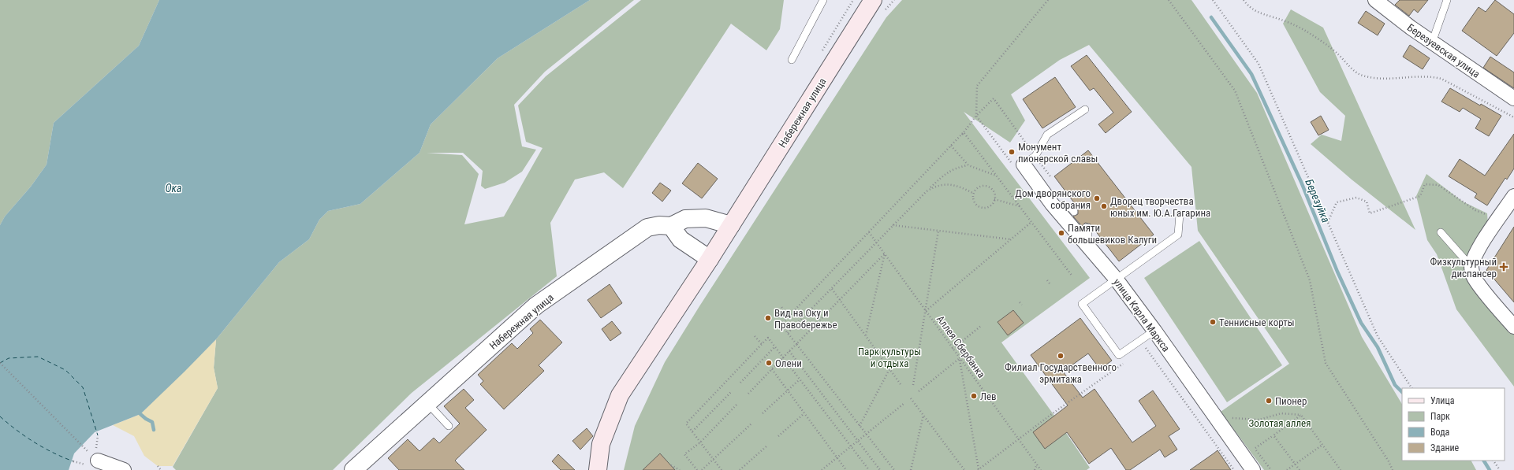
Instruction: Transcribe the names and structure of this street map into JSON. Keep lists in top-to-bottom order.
{
  "streets": {
    "main road": ["Набережная улица"],
    "street": ["Березуевская улица", "улица Карла Маркса"],
    "path": ["Аллея Сбербанка"]
  },
  "water": ["Ока", "Березуйка"],
  "parks": ["Парк культуры и отдыха", "Золотая аллея"],
  "places": {
    "other": [
      "Монумент пионерской славы",
      "Дом дворянского собрания",
      "Дворец творчества юных им. Ю.А.Гагарина",
      "Памяти большевиков Калуги",
      "Вид на Оку и Правобережье",
      "Теннисные корты",
      "Филиал Государственного эрмитажа",
      "Олени",
      "Лев",
      "Пионер"
    ],
    "health": ["Физкультурный диспансер"]
  },
  "legend": [
    "Улица",
    "Парк",
    "Вода",
    "Здание"
  ]
}
